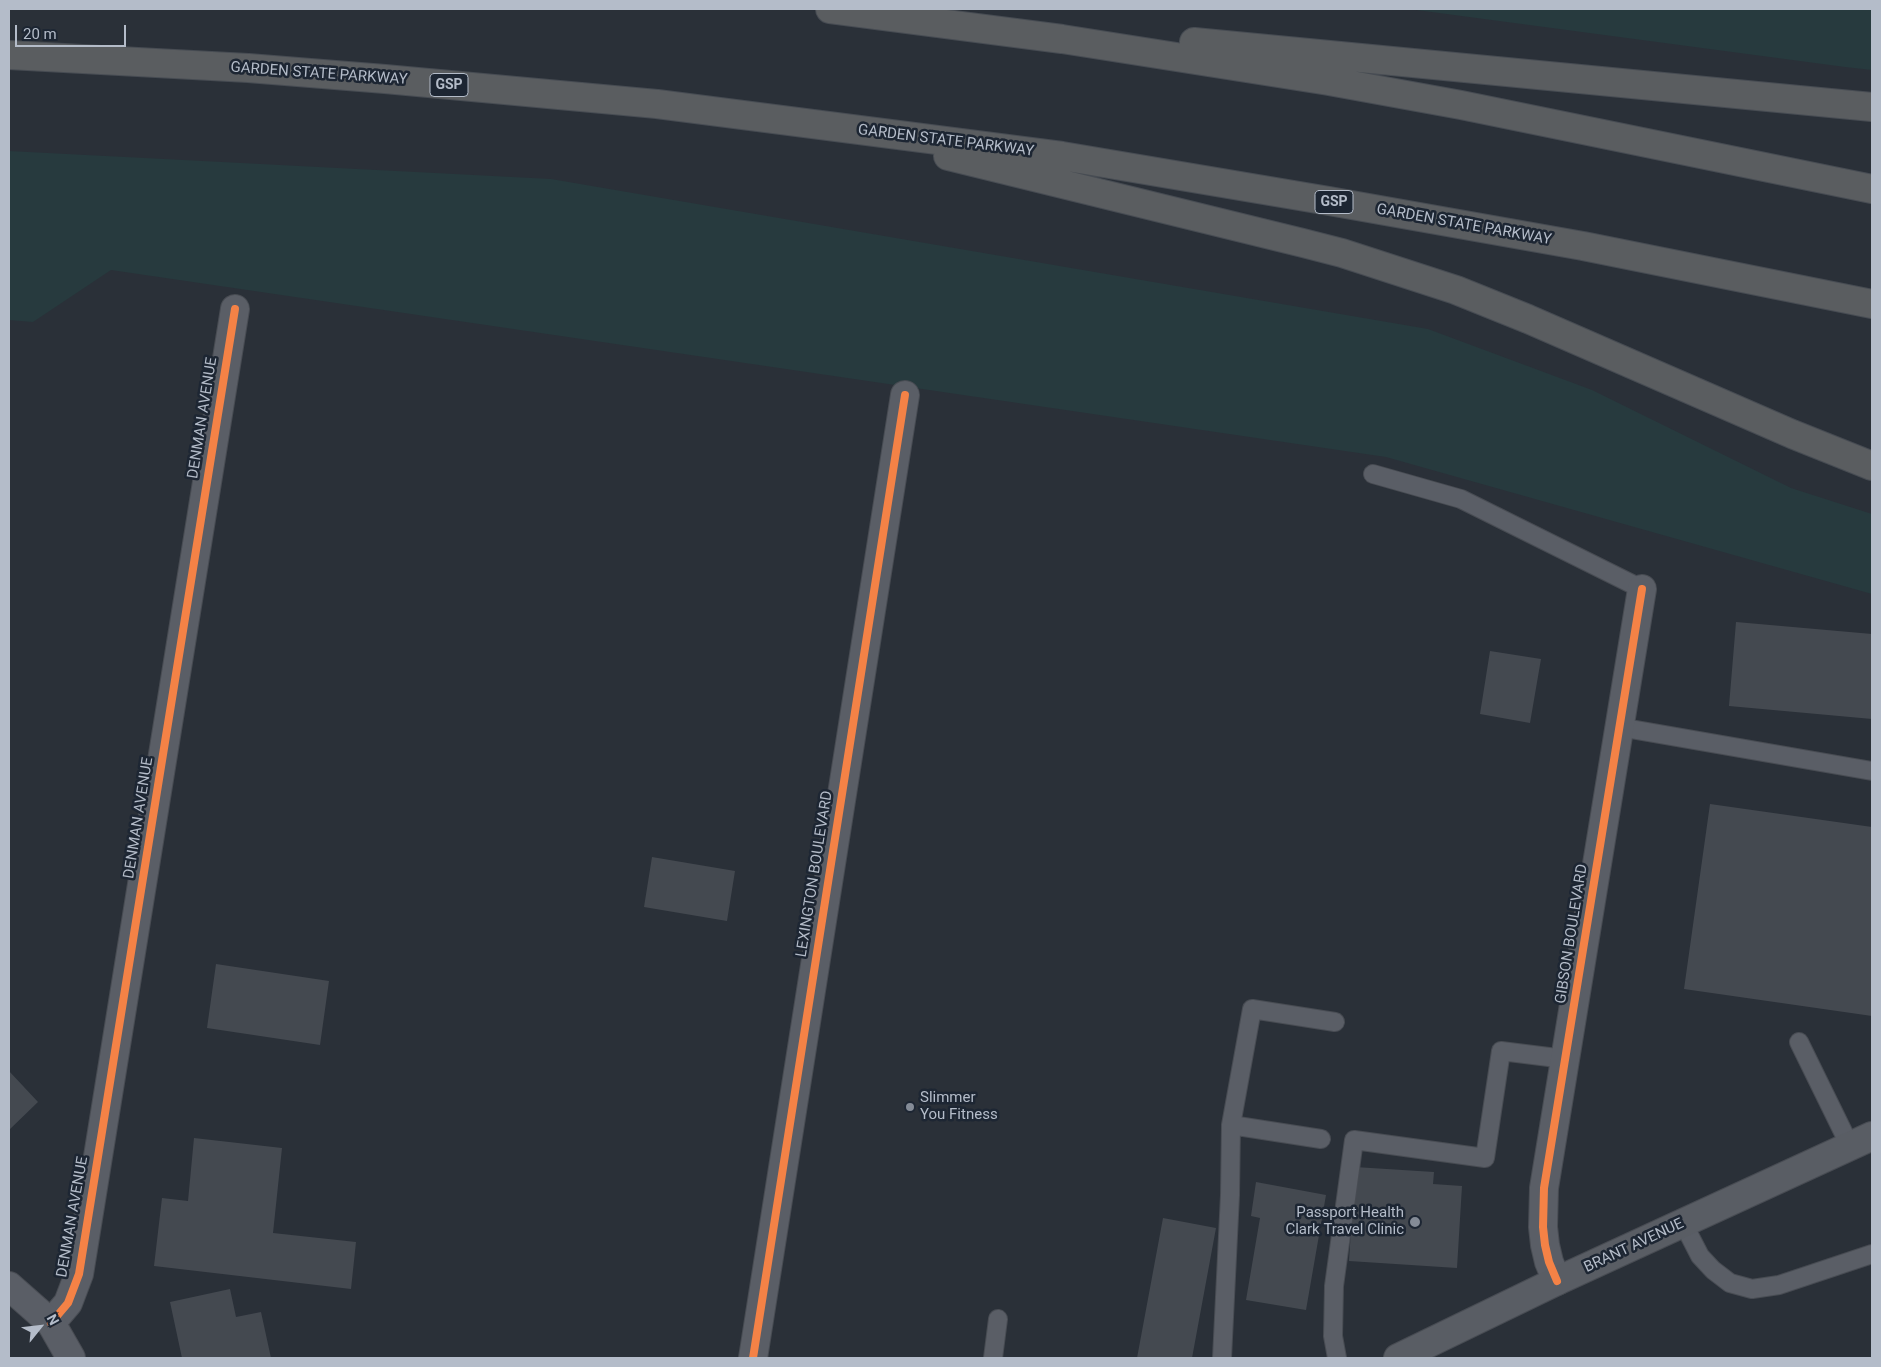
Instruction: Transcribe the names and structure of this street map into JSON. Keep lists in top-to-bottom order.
{
  "streets": {
    "highway": ["GARDEN STATE PARKWAY", "GSP"],
    "main road": ["BRANT AVENUE"],
    "street": ["DENMAN AVENUE", "LEXINGTON BOULEVARD", "GIBSON BOULEVARD"]
  },
  "crossings": [
    ["GIBSON BOULEVARD", "BRANT AVENUE"]
  ],
  "places": ["Slimmer You Fitness", "Passport Health Clark Travel Clinic"],
  "scale_bar": "20 m",
  "north": "top right"
}
